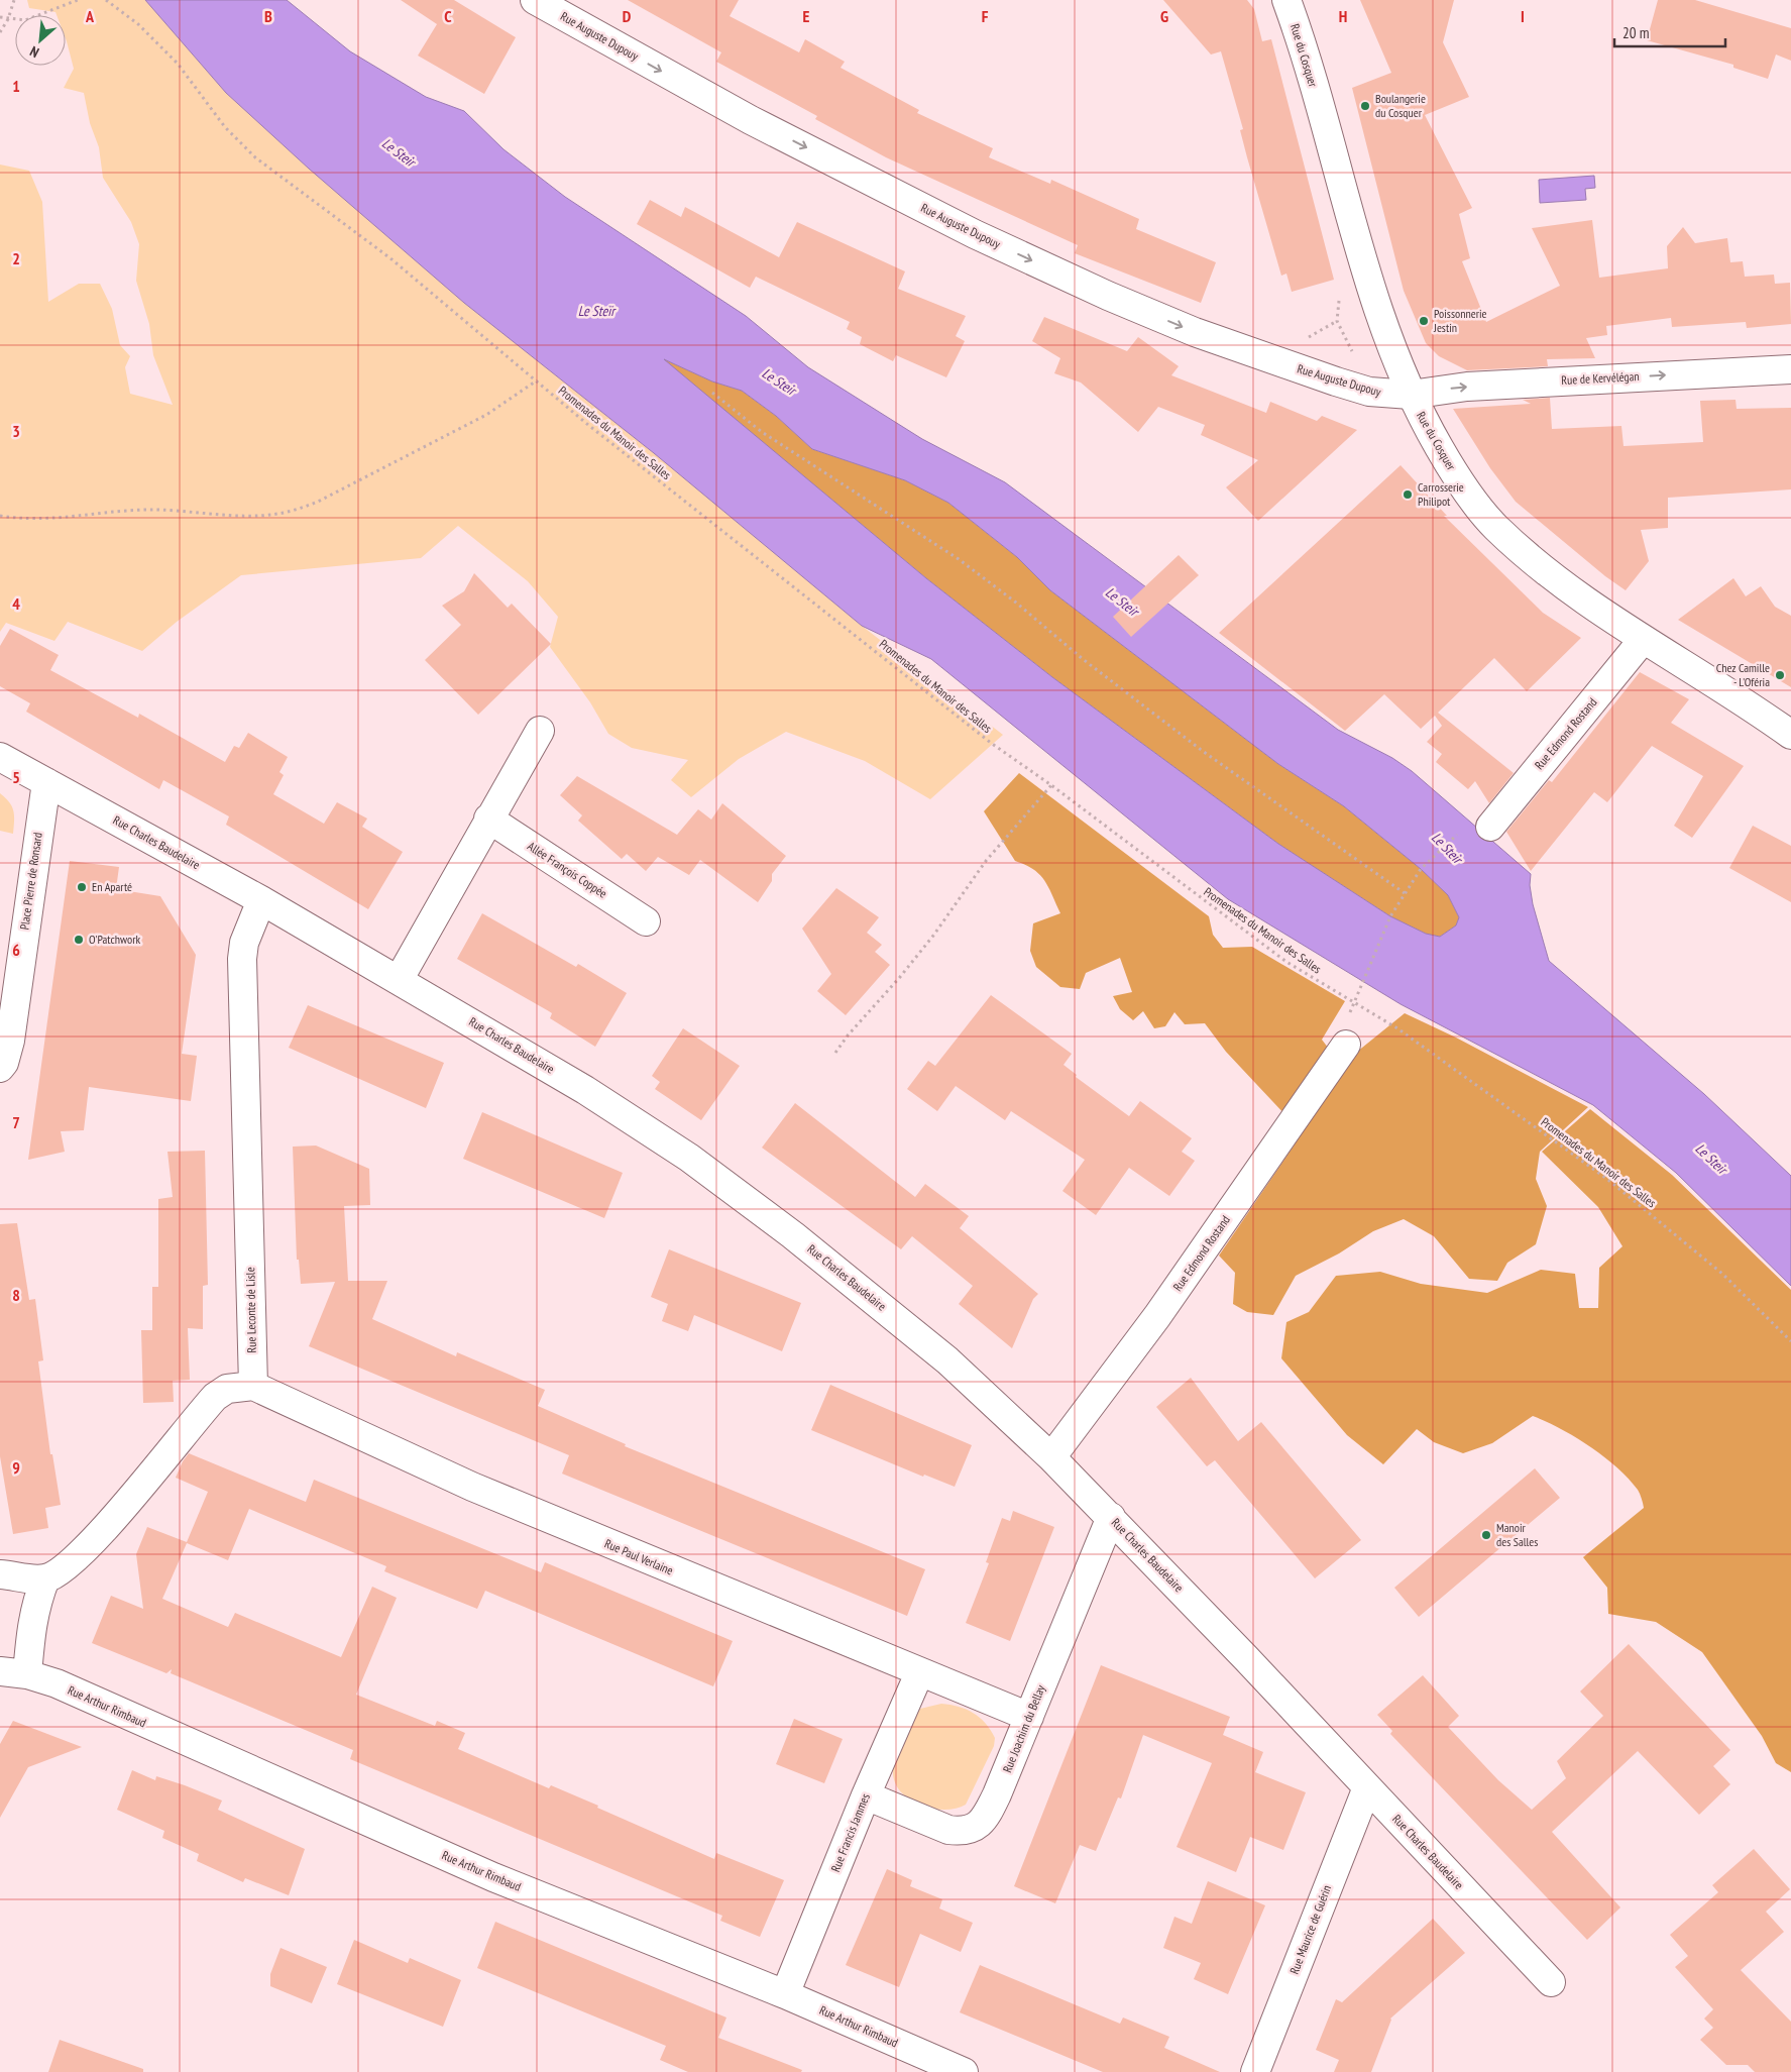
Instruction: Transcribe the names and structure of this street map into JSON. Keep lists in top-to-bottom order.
{
  "streets": {
    "street": [
      "Rue Auguste Dupouy",
      "Rue du Cosquer",
      "Rue de Kervélégan",
      "Rue Edmond Rostand",
      "Rue Charles Baudelaire",
      "Allée François Coppée",
      "Place Pierre de Ronsard",
      "Rue Leconte de Lisle",
      "Rue Paul Verlaine",
      "Rue Arthur Rimbaud",
      "Rue Joachim du Bellay",
      "Rue Francis Jammes",
      "Rue Maurice de Guérin"
    ],
    "path": ["Promenades du Manoir des Salles"]
  },
  "crossings": [
    ["Rue Auguste Dupouy", "Rue du Cosquer"],
    ["Rue Auguste Dupouy", "Rue de Kervélégan"],
    ["Rue du Cosquer", "Rue de Kervélégan"],
    ["Rue du Cosquer", "Rue Edmond Rostand"],
    ["Rue Edmond Rostand", "Rue Charles Baudelaire"],
    ["Rue Charles Baudelaire", "Place Pierre de Ronsard"],
    ["Rue Charles Baudelaire", "Rue Leconte de Lisle"],
    ["Rue Charles Baudelaire", "Rue Joachim du Bellay"],
    ["Rue Charles Baudelaire", "Rue Maurice de Guérin"],
    ["Rue Leconte de Lisle", "Rue Paul Verlaine"],
    ["Rue Paul Verlaine", "Rue Joachim du Bellay"],
    ["Rue Paul Verlaine", "Rue Francis Jammes"],
    ["Rue Arthur Rimbaud", "Rue Francis Jammes"],
    ["Rue Joachim du Bellay", "Rue Francis Jammes"]
  ],
  "one_way": ["Rue Auguste Dupouy", "Rue de Kervélégan"],
  "water": ["Le Steir", "Le Steïr"],
  "places": [
    "Boulangerie du Cosquer",
    "Poissonnerie Jestin",
    "Carrosserie Philipot",
    "Chez Camille - L'Oféria",
    "En Aparté",
    "O'Patchwork",
    "Manoir des Salles"
  ],
  "scale_bar": "20 m",
  "north": "bottom left",
  "grid": {
    "columns": [
      "A",
      "B",
      "C",
      "D",
      "E",
      "F",
      "G",
      "H",
      "I"
    ],
    "rows": [
      "1",
      "2",
      "3",
      "4",
      "5",
      "6",
      "7",
      "8",
      "9"
    ]
  }
}
